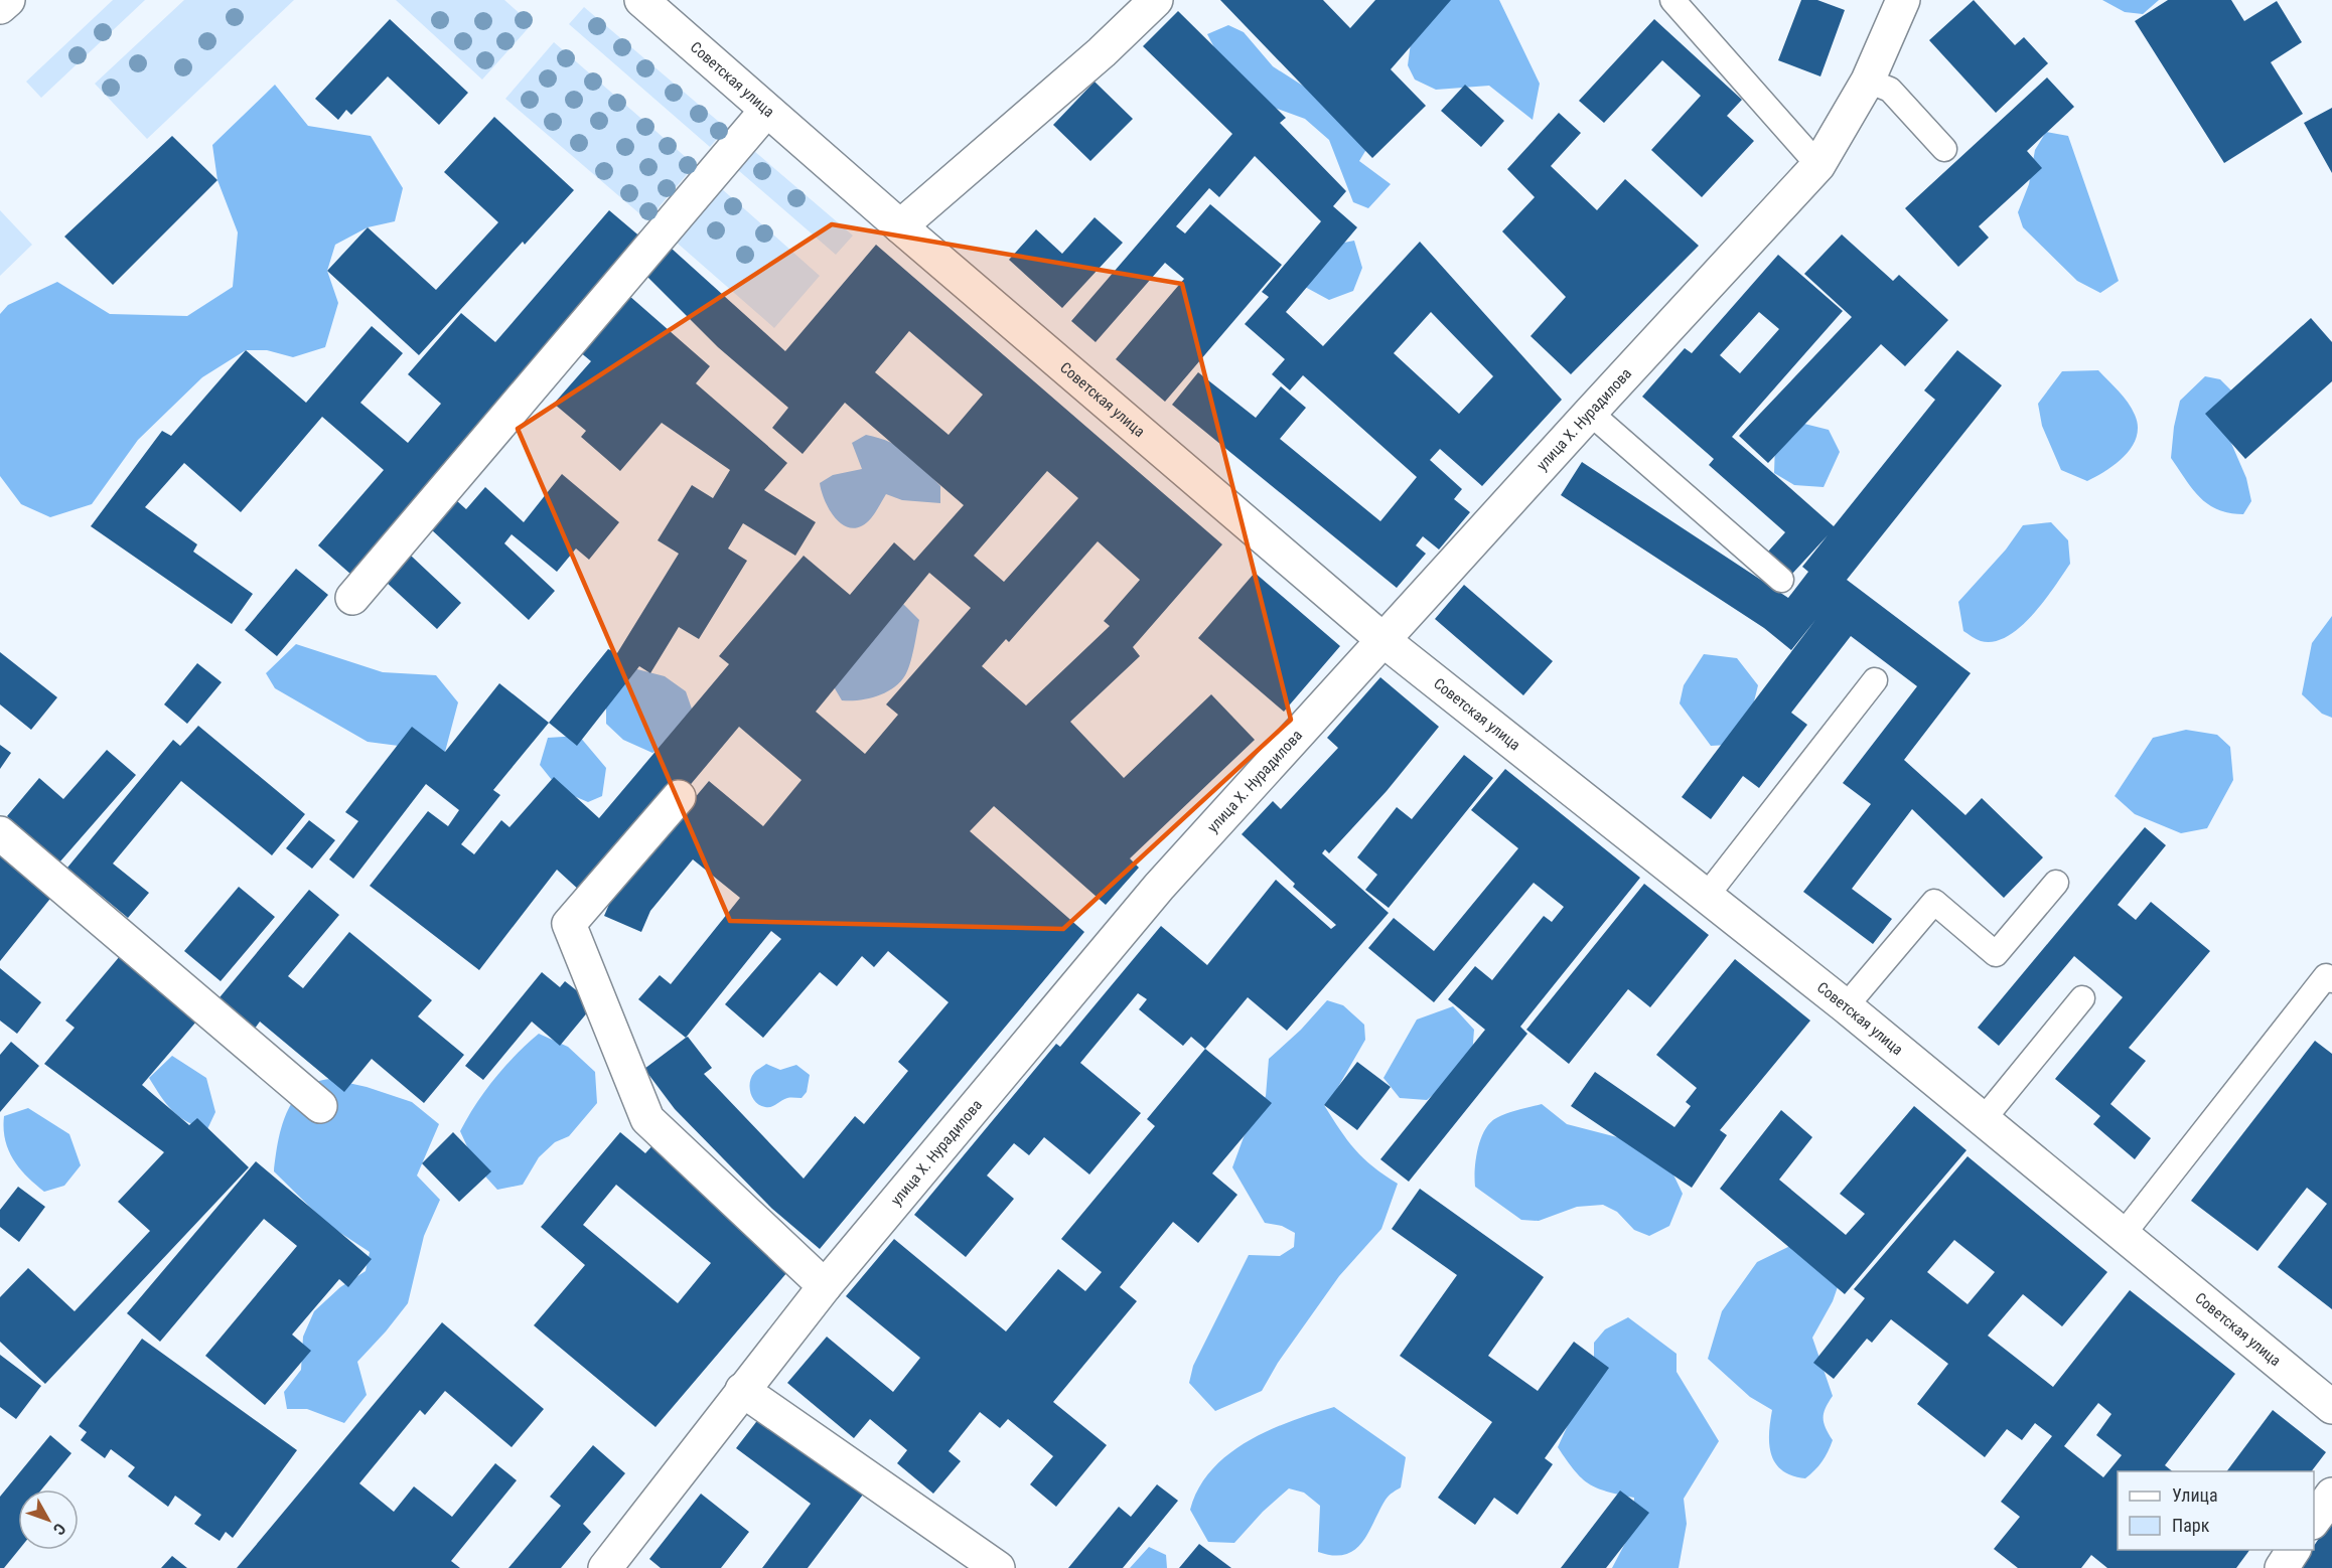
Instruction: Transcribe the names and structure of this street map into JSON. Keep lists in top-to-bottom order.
{
  "streets": {
    "street": ["Советская улица", "улица Х. Нурадилова"]
  },
  "crossings": [
    ["Советская улица", "улица Х. Нурадилова"]
  ],
  "legend": ["Улица", "Парк"],
  "north": "bottom right"
}
